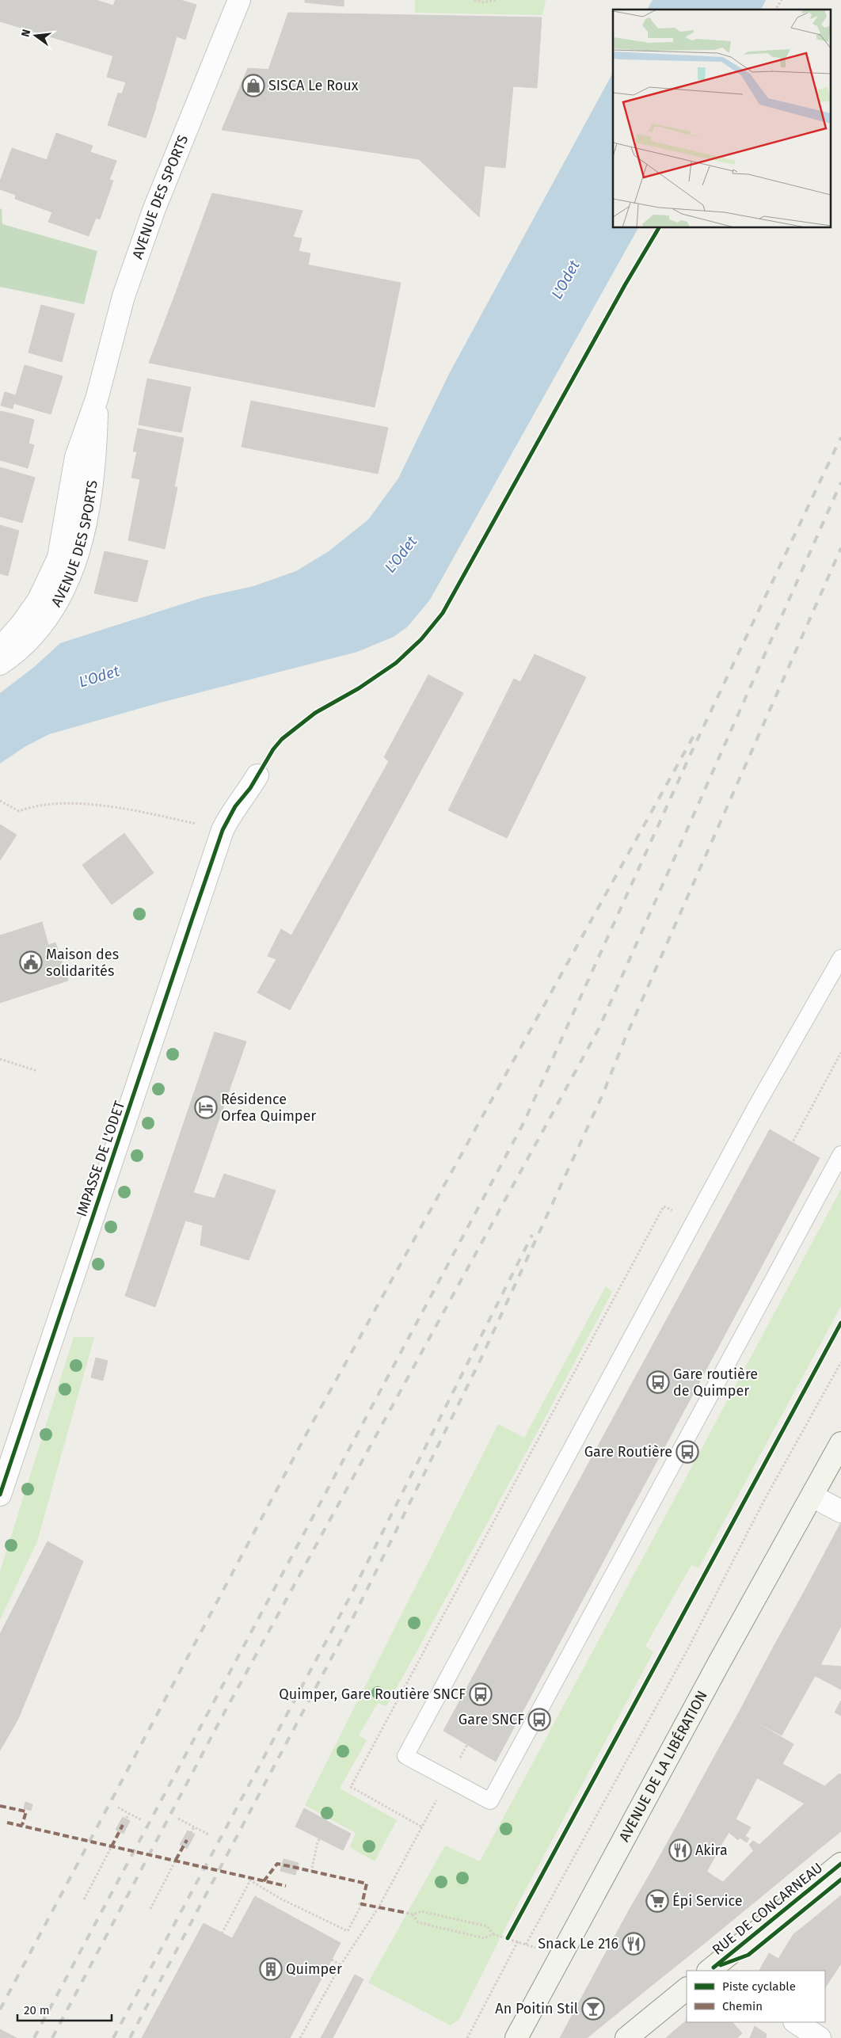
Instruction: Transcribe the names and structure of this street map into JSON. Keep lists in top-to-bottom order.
{
  "streets": {
    "main road": ["AVENUE DE LA LIBÉRATION", "RUE DE CONCARNEAU"],
    "street": ["AVENUE DES SPORTS", "IMPASSE DE L'ODET"]
  },
  "water": ["L'Odet"],
  "places": {
    "shop": ["SISCA Le Roux"],
    "public building": ["Maison des solidarités"],
    "hotel": ["Résidence Orfea Quimper"],
    "bus stop": [
      "Gare routière de Quimper",
      "Gare Routière",
      "Quimper, Gare Routière SNCF",
      "Gare SNCF"
    ],
    "restaurant": ["Akira", "Snack Le 216"],
    "supermarket": ["Épi Service"],
    "building": ["Quimper"],
    "bar": ["An Poitin Stil"]
  },
  "legend": ["Piste cyclable", "Chemin"],
  "scale_bar": "20 m",
  "north": "left"
}
